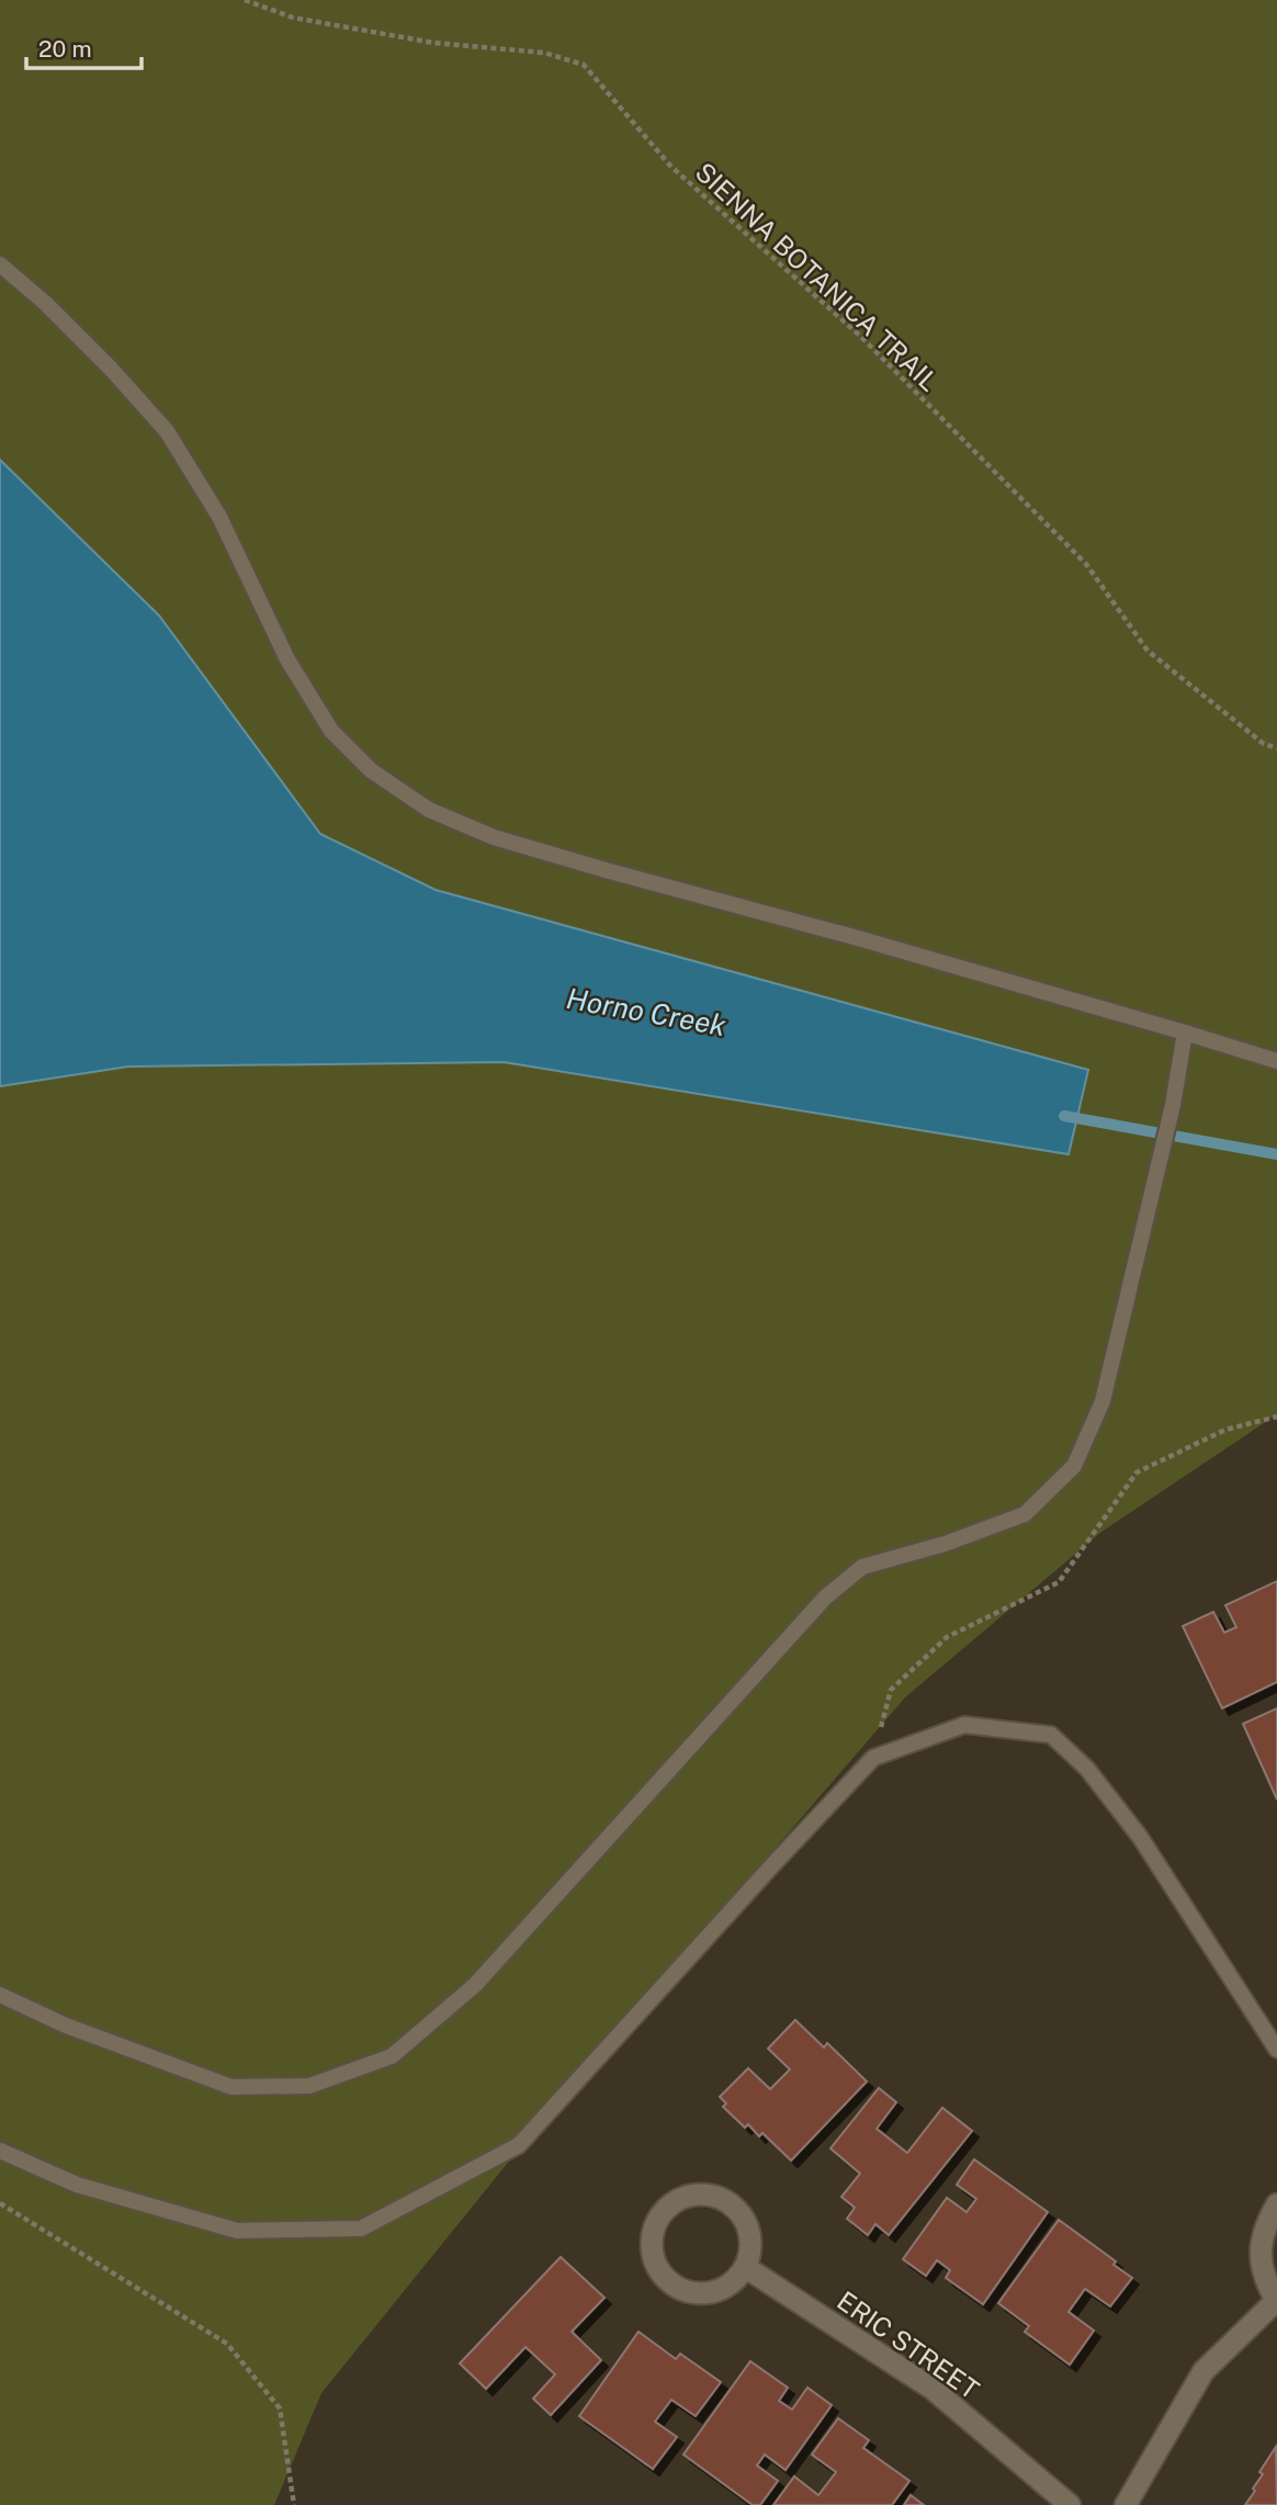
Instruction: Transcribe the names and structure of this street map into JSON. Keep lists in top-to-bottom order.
{
  "streets": {
    "street": ["ERIC STREET"],
    "path": ["SIENNA BOTANICA TRAIL"]
  },
  "water": ["Horno Creek"],
  "scale_bar": "20 m"
}
